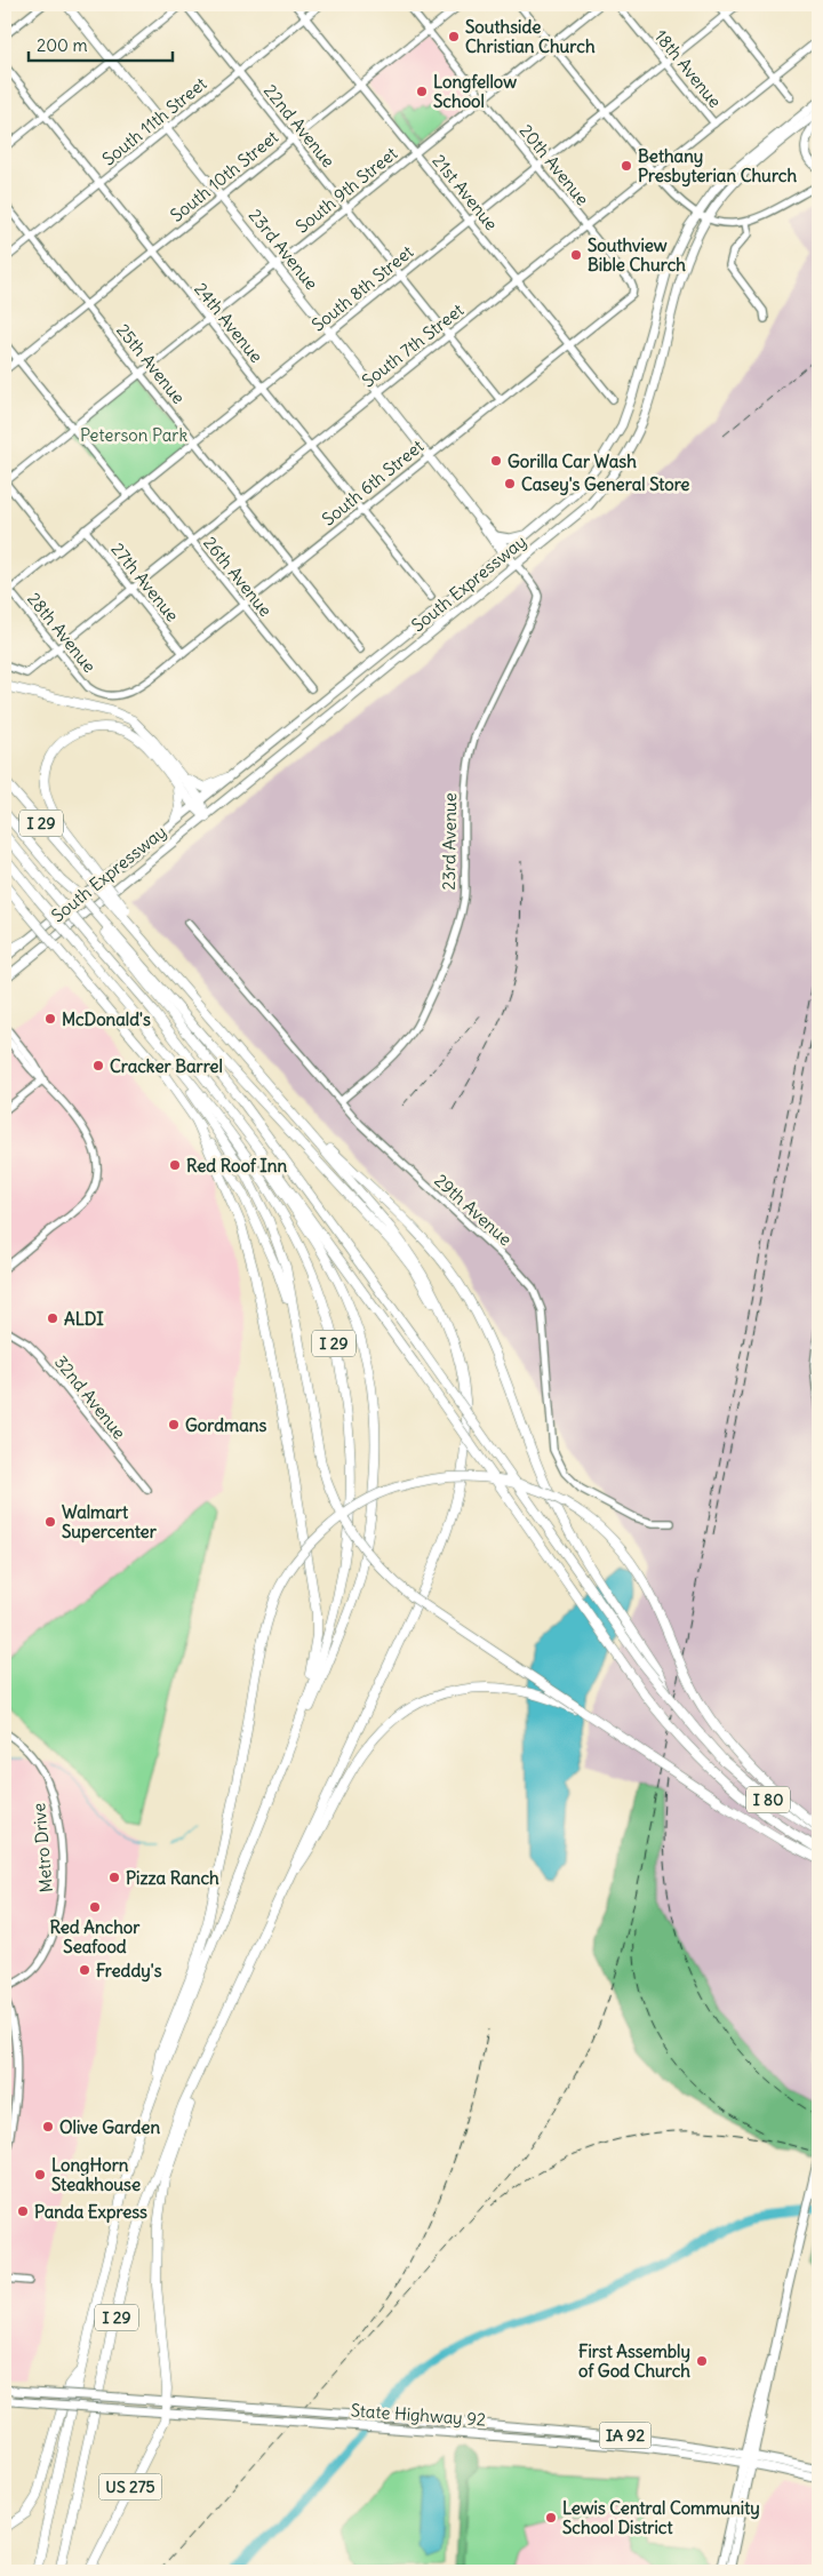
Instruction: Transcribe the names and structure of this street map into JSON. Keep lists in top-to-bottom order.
{
  "streets": {
    "highway": ["I 29", "I 80", "US 275"],
    "main road": [
      "23rd Avenue",
      "South Expressway",
      "State Highway 92",
      "IA 92"
    ],
    "street": [
      "18th Avenue",
      "South 11th Street",
      "22nd Avenue",
      "20th Avenue",
      "South 10th Street",
      "South 9th Street",
      "21st Avenue",
      "South 8th Street",
      "24th Avenue",
      "South 7th Street",
      "25th Avenue",
      "South 6th Street",
      "26th Avenue",
      "27th Avenue",
      "28th Avenue",
      "29th Avenue",
      "32nd Avenue",
      "Metro Drive"
    ]
  },
  "crossings": [
    ["18th Avenue", "South 8th Street"],
    ["18th Avenue", "South 7th Street"],
    ["South 11th Street", "22nd Avenue"],
    ["South 11th Street", "21st Avenue"],
    ["South 11th Street", "23rd Avenue"],
    ["South 11th Street", "24th Avenue"],
    ["South 11th Street", "25th Avenue"],
    ["22nd Avenue", "South 10th Street"],
    ["22nd Avenue", "South 9th Street"],
    ["22nd Avenue", "South 8th Street"],
    ["22nd Avenue", "South 7th Street"],
    ["22nd Avenue", "South 6th Street"],
    ["20th Avenue", "South 10th Street"],
    ["20th Avenue", "South 9th Street"],
    ["20th Avenue", "South 8th Street"],
    ["20th Avenue", "South 7th Street"],
    ["20th Avenue", "South 6th Street"],
    ["South 10th Street", "21st Avenue"],
    ["South 10th Street", "23rd Avenue"],
    ["South 10th Street", "24th Avenue"],
    ["South 10th Street", "25th Avenue"],
    ["South 9th Street", "21st Avenue"],
    ["South 9th Street", "23rd Avenue"],
    ["South 9th Street", "24th Avenue"],
    ["South 9th Street", "25th Avenue"],
    ["21st Avenue", "South 8th Street"],
    ["21st Avenue", "South 7th Street"],
    ["21st Avenue", "South 6th Street"],
    ["23rd Avenue", "South 8th Street"],
    ["23rd Avenue", "South 7th Street"],
    ["23rd Avenue", "South 6th Street"],
    ["23rd Avenue", "South Expressway"],
    ["23rd Avenue", "29th Avenue"],
    ["South 8th Street", "24th Avenue"],
    ["South 8th Street", "25th Avenue"],
    ["South 8th Street", "26th Avenue"],
    ["South 8th Street", "27th Avenue"],
    ["South 8th Street", "28th Avenue"],
    ["24th Avenue", "South 7th Street"],
    ["24th Avenue", "South 6th Street"],
    ["South 7th Street", "25th Avenue"],
    ["South 7th Street", "26th Avenue"],
    ["South 7th Street", "27th Avenue"],
    ["South 7th Street", "28th Avenue"],
    ["25th Avenue", "South 6th Street"],
    ["South 6th Street", "26th Avenue"],
    ["South 6th Street", "27th Avenue"],
    ["South 6th Street", "28th Avenue"],
    ["State Highway 92", "US 275"]
  ],
  "parks": ["Peterson Park"],
  "places": [
    "Southside Christian Church",
    "Longfellow School",
    "Bethany Presbyterian Church",
    "Southview Bible Church",
    "Gorilla Car Wash",
    "Casey's General Store",
    "McDonald's",
    "Cracker Barrel",
    "Red Roof Inn",
    "ALDI",
    "Gordmans",
    "Walmart Supercenter",
    "Pizza Ranch",
    "Red Anchor Seafood",
    "Freddy's",
    "Olive Garden",
    "LongHorn Steakhouse",
    "Panda Express",
    "First Assembly of God Church",
    "Lewis Central Community School District"
  ],
  "scale_bar": "200 m"
}
